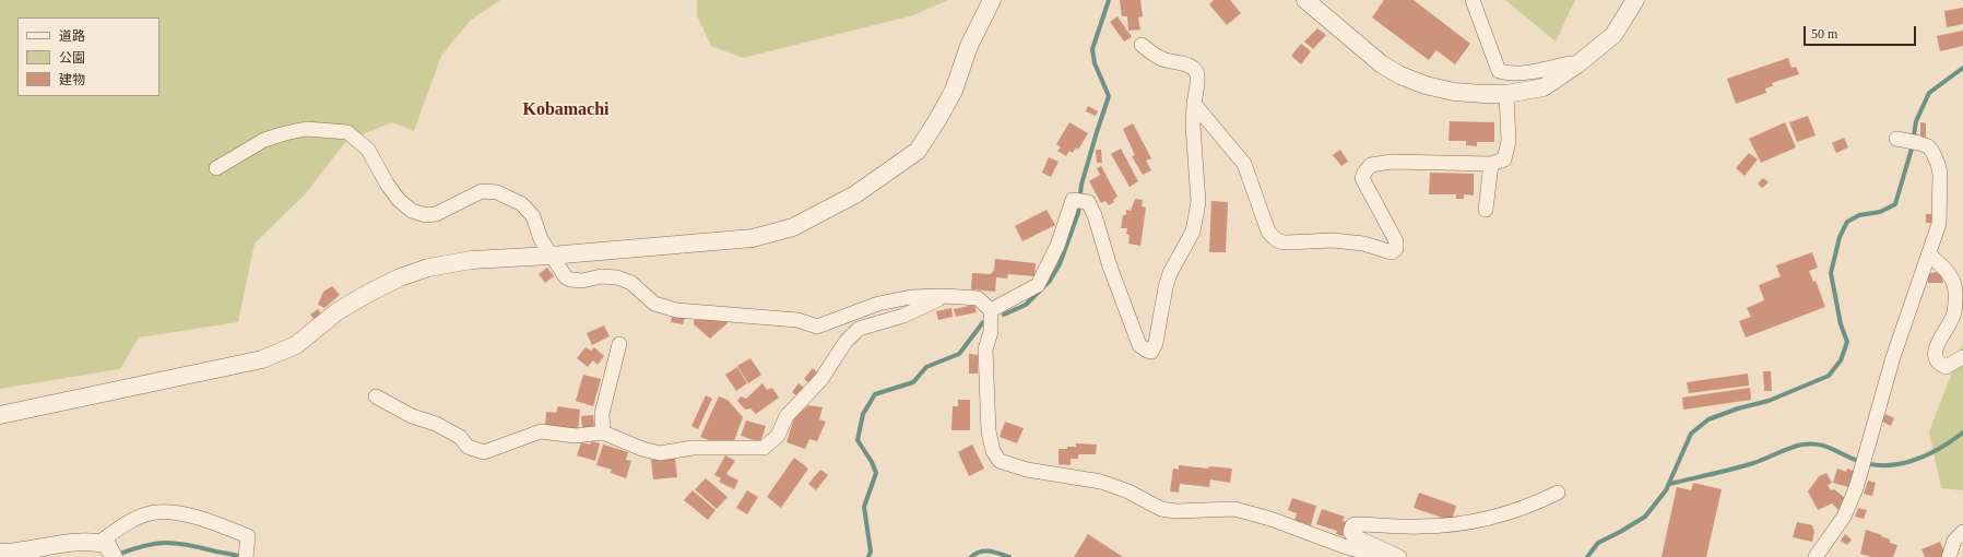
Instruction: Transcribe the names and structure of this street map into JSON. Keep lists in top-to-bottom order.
{
  "districts": ["Kobamachi"],
  "legend": ["道路", "公園", "建物"],
  "scale_bar": "50 m"
}
